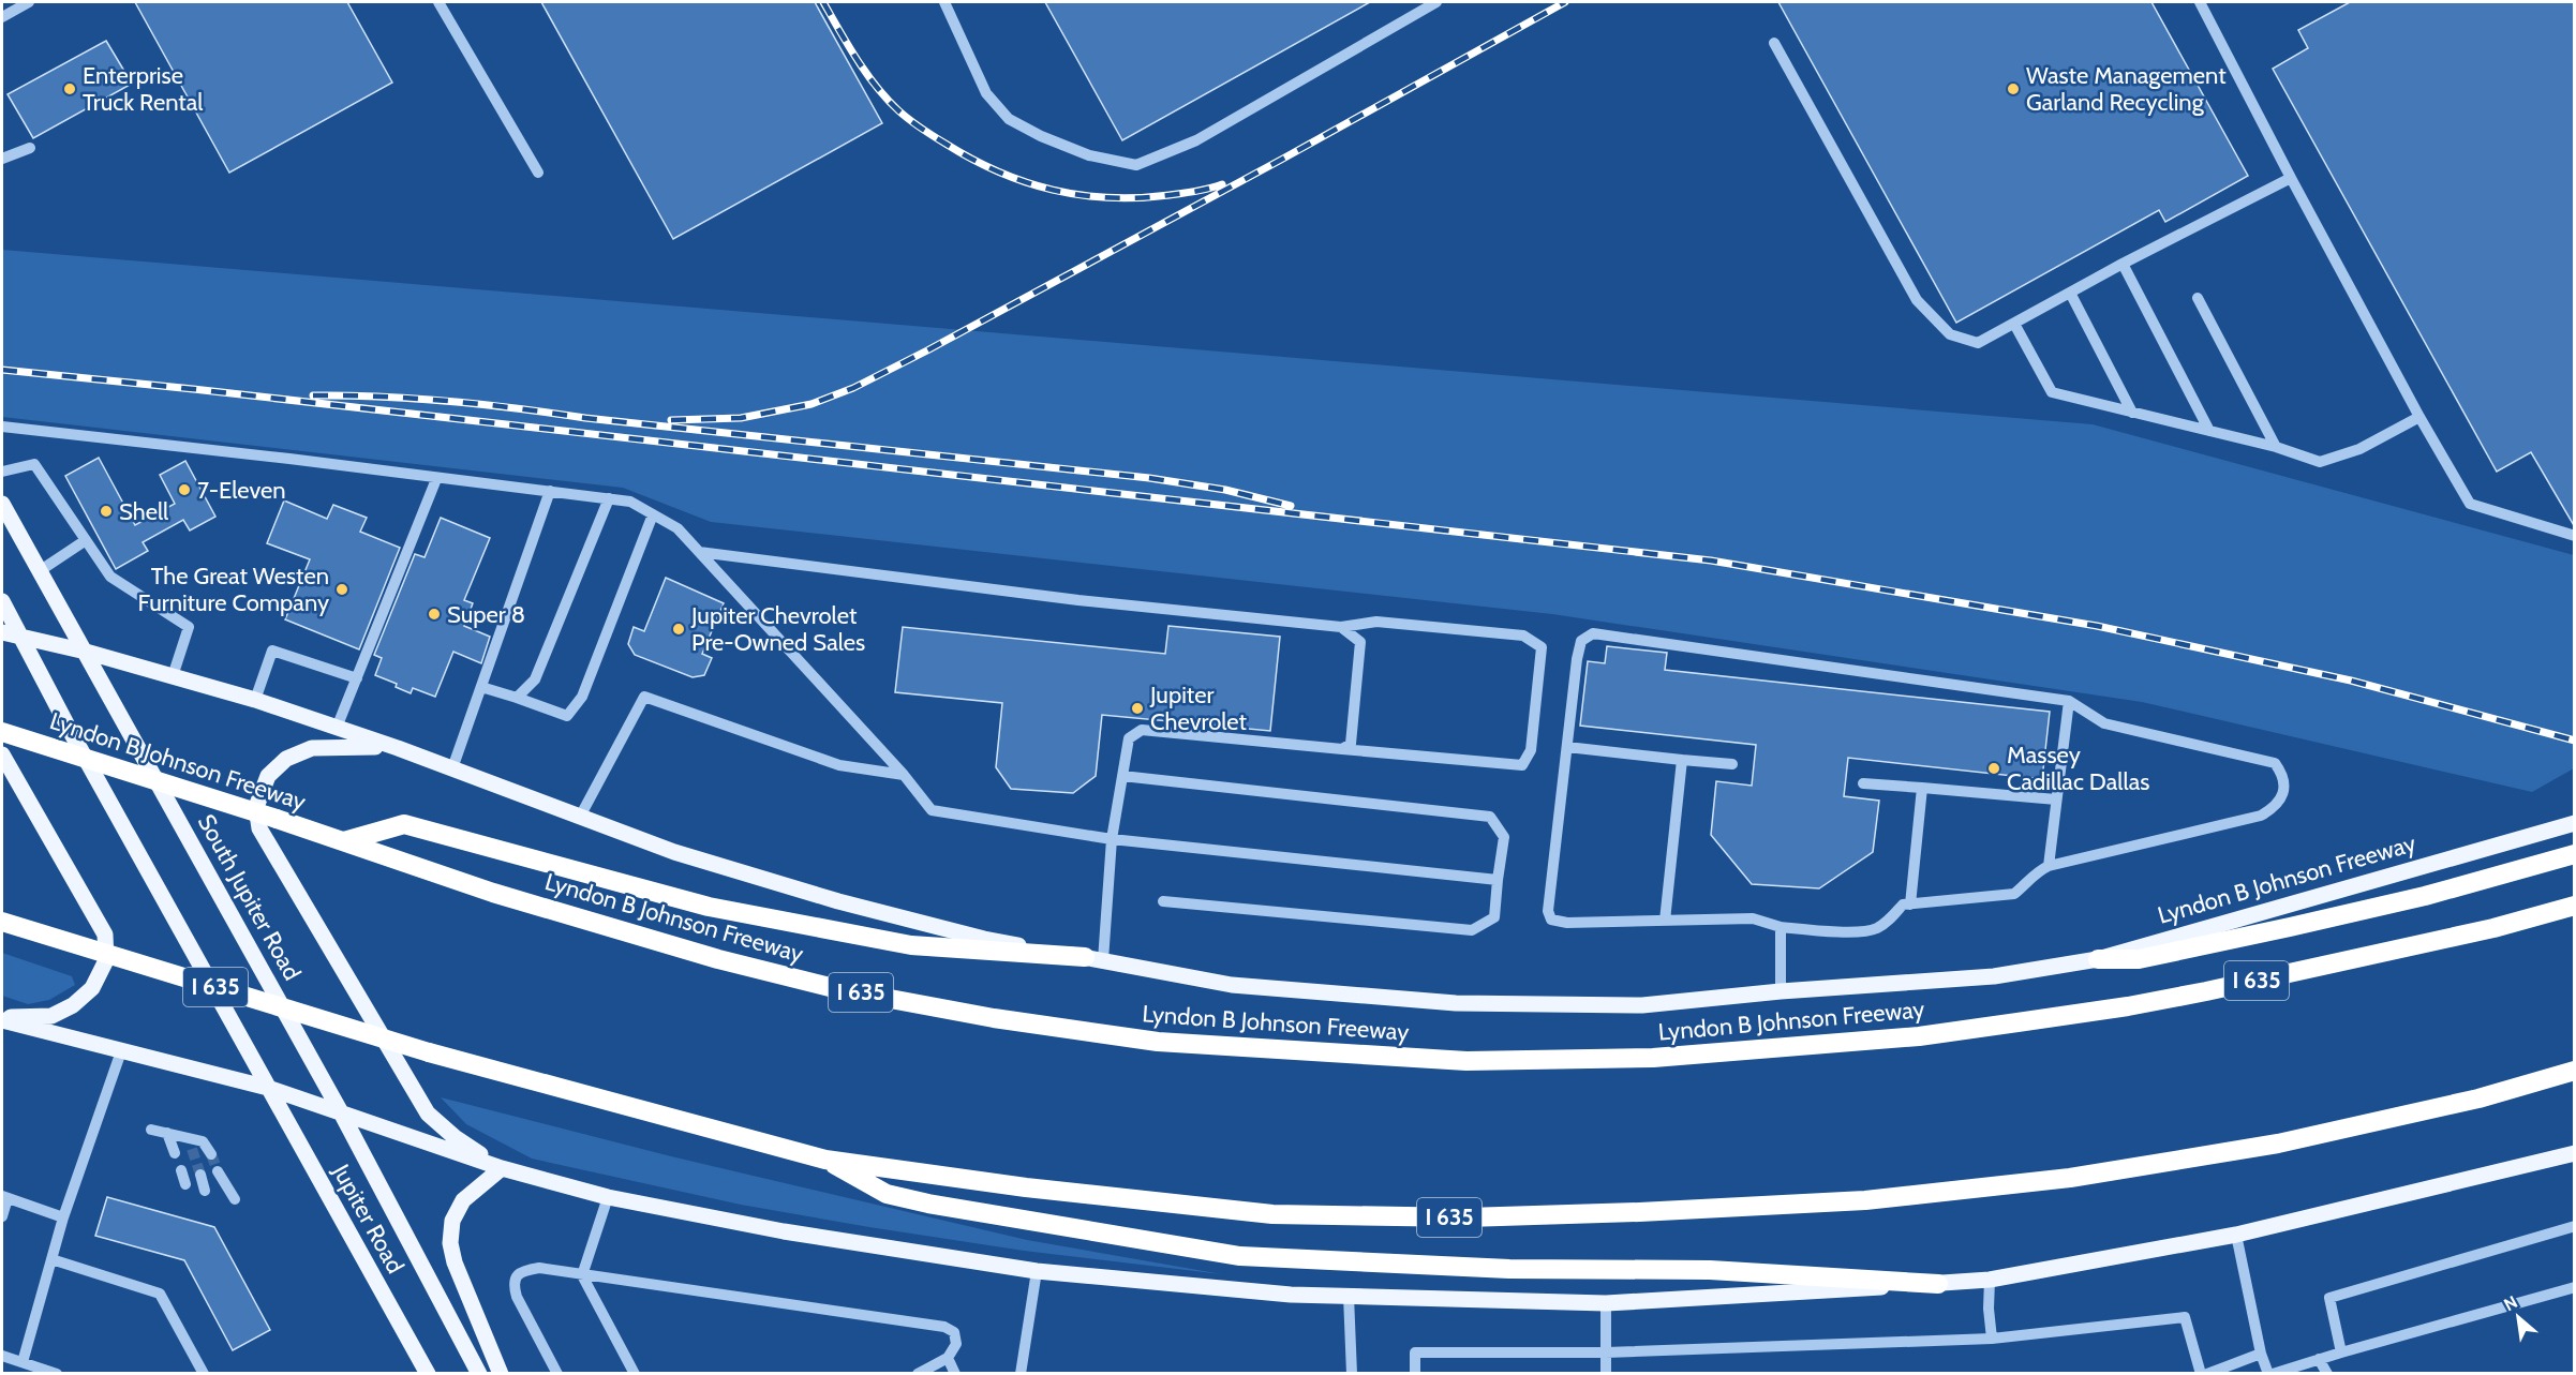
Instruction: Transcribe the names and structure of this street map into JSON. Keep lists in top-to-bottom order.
{
  "streets": {
    "highway": ["Lyndon B Johnson Freeway", "I 635"],
    "main road": ["South Jupiter Road", "Jupiter Road"]
  },
  "crossings": [
    ["Lyndon B Johnson Freeway", "South Jupiter Road"],
    ["South Jupiter Road", "Jupiter Road"]
  ],
  "places": [
    "Enterprise Truck Rental",
    "Waste Management Garland Recycling",
    "7-Eleven",
    "Shell",
    "The Great Westen Furniture Company",
    "Super 8",
    "Jupiter Chevrolet Pre-Owned Sales",
    "Jupiter Chevrolet",
    "Massey Cadillac Dallas"
  ],
  "north": "top left"
}
